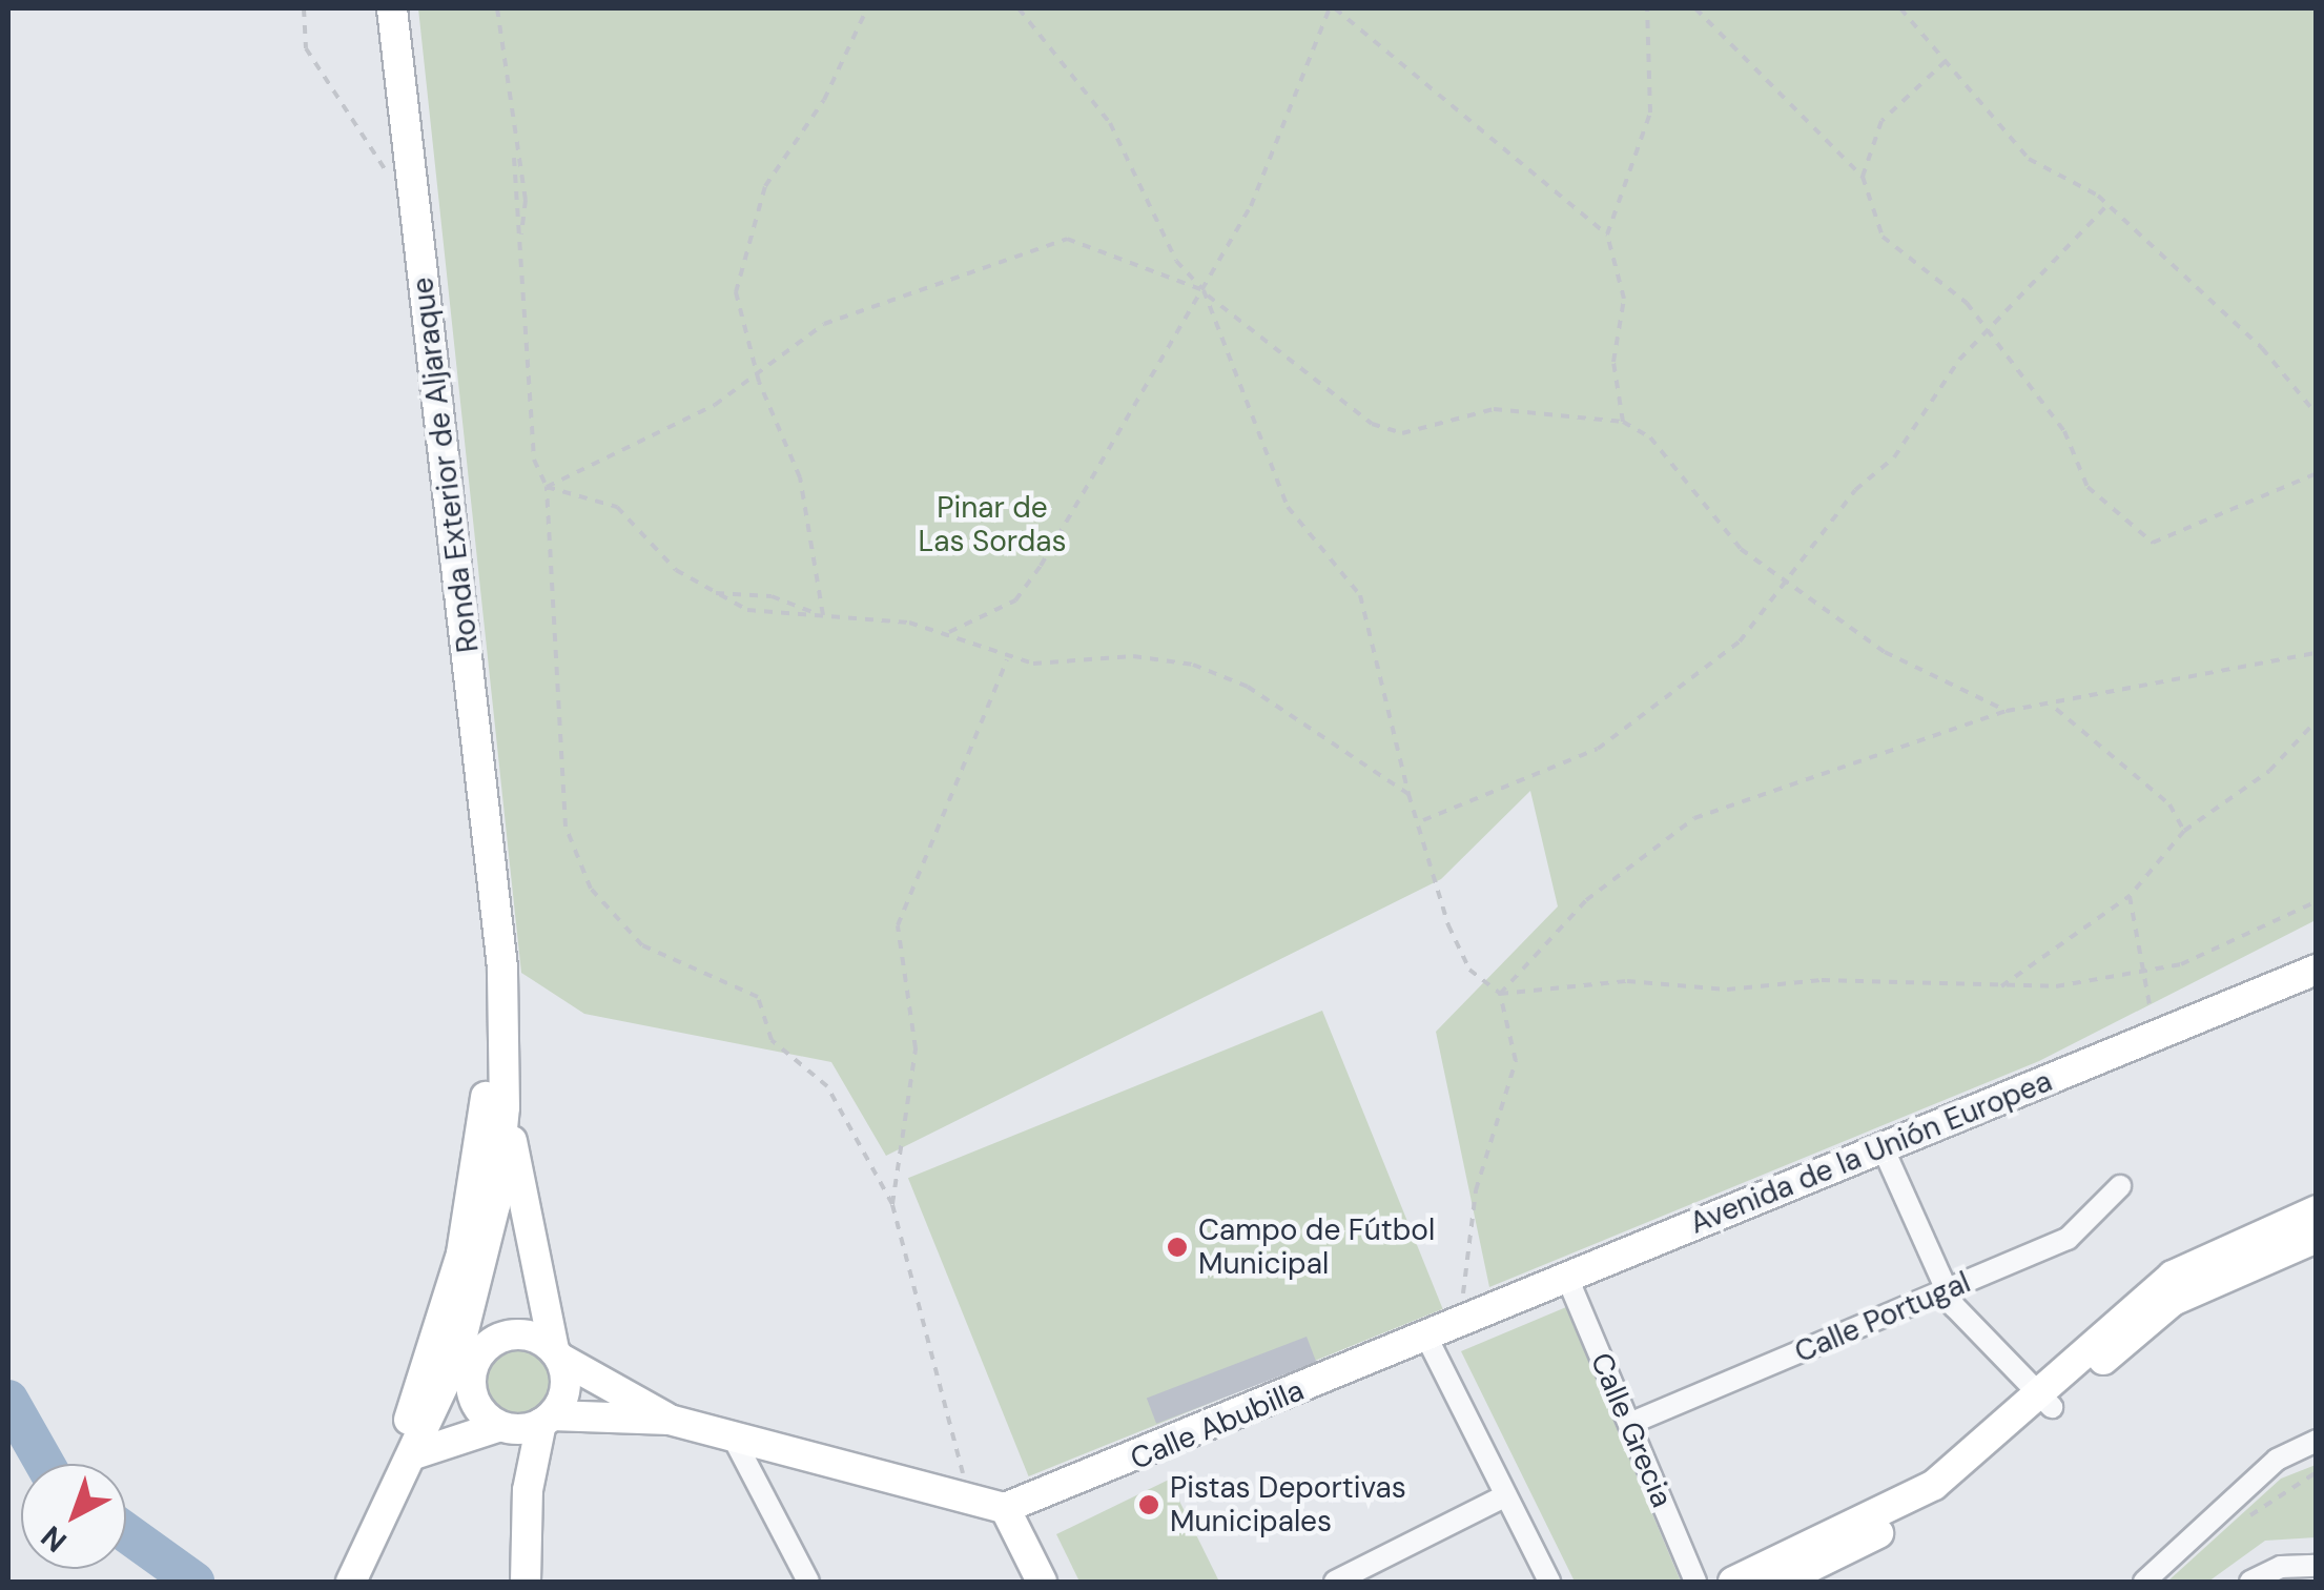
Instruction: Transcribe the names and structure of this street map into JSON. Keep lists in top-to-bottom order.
{
  "streets": {
    "street": [
      "Ronda Exterior de Aljaraque",
      "Avenida de la Unión Europea",
      "Calle Portugal",
      "Calle Abubilla",
      "Calle Grecia"
    ]
  },
  "crossings": [
    ["Avenida de la Unión Europea", "Calle Abubilla"],
    ["Avenida de la Unión Europea", "Calle Grecia"],
    ["Calle Portugal", "Calle Grecia"]
  ],
  "parks": ["Pinar de Las Sordas"],
  "places": ["Campo de Fútbol Municipal", "Pistas Deportivas Municipales"],
  "north": "bottom left"
}
